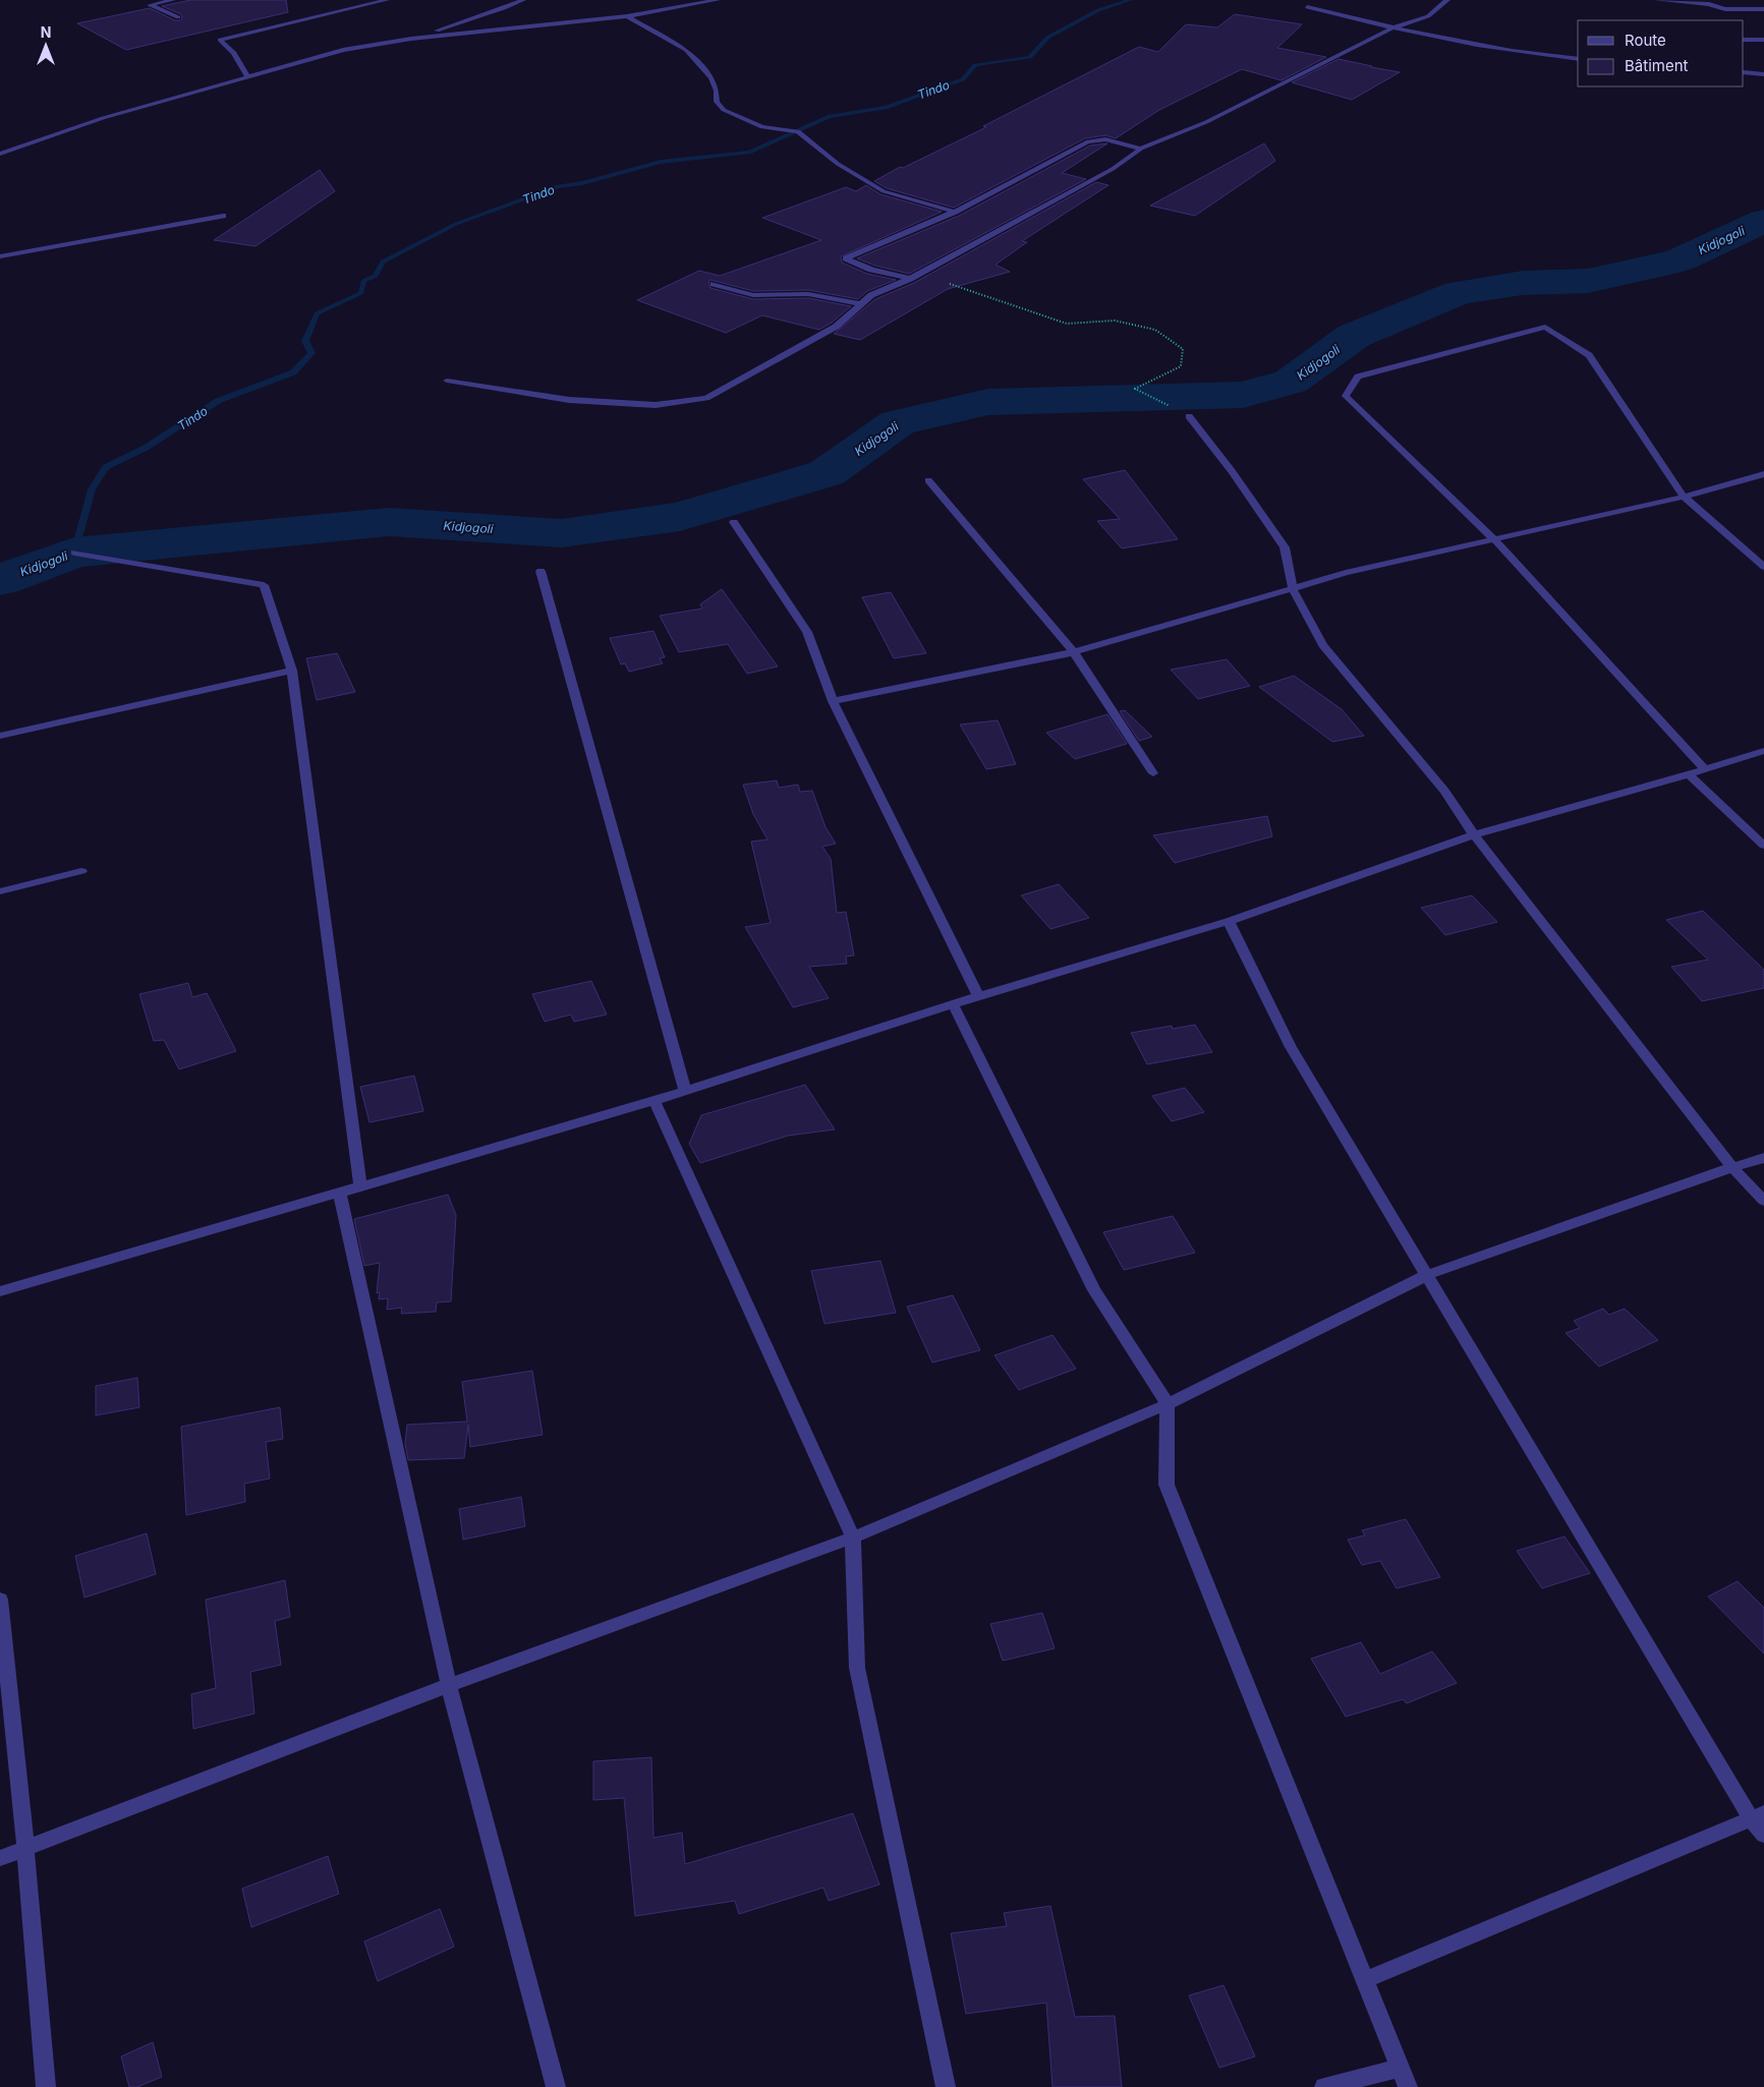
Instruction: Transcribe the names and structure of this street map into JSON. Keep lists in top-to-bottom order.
{
  "water": ["Tindo", "Kidjogoli"],
  "legend": ["Route", "Bâtiment"],
  "north": "top"
}
